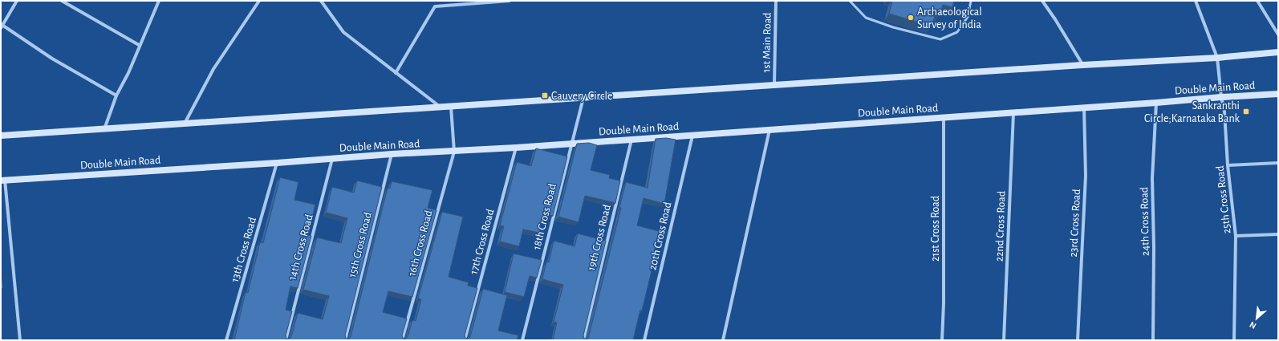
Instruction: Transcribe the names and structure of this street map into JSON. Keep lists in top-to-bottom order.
{
  "streets": {
    "street": [
      "1st Main Road",
      "Double Main Road",
      "25th Cross Road",
      "18th Cross Road",
      "24th Cross Road",
      "23rd Cross Road",
      "22nd Cross Road",
      "21st Cross Road",
      "20th Cross Road",
      "19th Cross Road",
      "17th Cross Road",
      "16th Cross Road",
      "15th Cross Road",
      "14th Cross Road",
      "13th Cross Road"
    ]
  },
  "crossings": [
    ["Double Main Road", "25th Cross Road"],
    ["Double Main Road", "18th Cross Road"],
    ["Double Main Road", "24th Cross Road"],
    ["Double Main Road", "23rd Cross Road"],
    ["Double Main Road", "22nd Cross Road"],
    ["Double Main Road", "21st Cross Road"],
    ["Double Main Road", "20th Cross Road"],
    ["Double Main Road", "19th Cross Road"],
    ["Double Main Road", "17th Cross Road"],
    ["Double Main Road", "16th Cross Road"],
    ["Double Main Road", "15th Cross Road"],
    ["Double Main Road", "14th Cross Road"],
    ["Double Main Road", "13th Cross Road"]
  ],
  "places": {
    "other": ["Archaeological Survey of India"],
    "transit": ["Cauvery Circle", "Sankranthi Circle;Karnataka Bank"]
  },
  "north": "bottom left"
}
